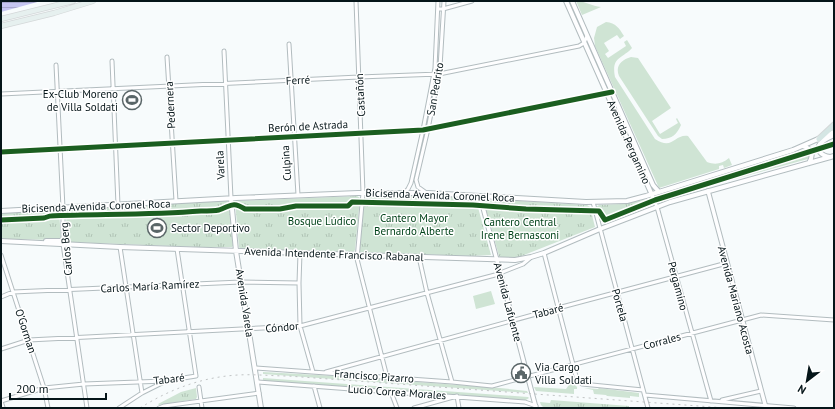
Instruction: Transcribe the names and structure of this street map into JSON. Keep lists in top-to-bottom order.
{
  "streets": {
    "main road": ["Avenida Pergamino", "Avenida Intendente Francisco Rabanal", "Avenida Varela"],
    "street": [
      "Ferré",
      "San Pedrito",
      "Castañón",
      "Pedernera",
      "Berón de Astrada",
      "Culpina",
      "Varela",
      "Carlos Berg",
      "Carlos María Ramírez",
      "Pergamino",
      "Avenida Mariano Acosta",
      "Avenida Lafuente",
      "Portela",
      "Tabaré",
      "Cóndor",
      "O'Gorman",
      "Corrales",
      "Francisco Pizarro",
      "Lucio Correa Morales"
    ],
    "cycle path": ["Bicisenda Avenida Coronel Roca"]
  },
  "crossings": [
    ["Ferré", "San Pedrito"],
    ["Ferré", "Castañón"],
    ["Ferré", "Pedernera"],
    ["Ferré", "Avenida Pergamino"],
    ["Ferré", "Culpina"],
    ["Ferré", "Varela"],
    ["Ferré", "Carlos Berg"],
    ["San Pedrito", "Berón de Astrada"],
    ["Castañón", "Berón de Astrada"],
    ["Castañón", "Avenida Intendente Francisco Rabanal"],
    ["Castañón", "Tabaré"],
    ["Castañón", "Cóndor"],
    ["Castañón", "Francisco Pizarro"],
    ["Pedernera", "Berón de Astrada"],
    ["Berón de Astrada", "Avenida Pergamino"],
    ["Berón de Astrada", "Culpina"],
    ["Berón de Astrada", "Varela"],
    ["Berón de Astrada", "Carlos Berg"],
    ["Avenida Pergamino", "Pergamino"],
    ["Varela", "Avenida Varela"],
    ["Carlos Berg", "Avenida Intendente Francisco Rabanal"],
    ["Carlos Berg", "Carlos María Ramírez"],
    ["Carlos Berg", "Tabaré"],
    ["Carlos Berg", "Cóndor"],
    ["Avenida Intendente Francisco Rabanal", "Pergamino"],
    ["Avenida Intendente Francisco Rabanal", "Avenida Mariano Acosta"],
    ["Avenida Intendente Francisco Rabanal", "Avenida Lafuente"],
    ["Avenida Intendente Francisco Rabanal", "Avenida Varela"],
    ["Avenida Intendente Francisco Rabanal", "Portela"],
    ["Avenida Intendente Francisco Rabanal", "Cóndor"],
    ["Carlos María Ramírez", "Avenida Varela"],
    ["Carlos María Ramírez", "O'Gorman"],
    ["Pergamino", "Tabaré"],
    ["Pergamino", "Corrales"],
    ["Avenida Mariano Acosta", "Tabaré"],
    ["Avenida Mariano Acosta", "Corrales"],
    ["Avenida Lafuente", "Tabaré"],
    ["Avenida Lafuente", "Cóndor"],
    ["Avenida Lafuente", "Corrales"],
    ["Avenida Lafuente", "Lucio Correa Morales"],
    ["Avenida Varela", "Cóndor"],
    ["Avenida Varela", "Francisco Pizarro"],
    ["Avenida Varela", "Lucio Correa Morales"],
    ["Portela", "Tabaré"],
    ["Portela", "Corrales"],
    ["Tabaré", "Cóndor"],
    ["Tabaré", "O'Gorman"],
    ["Tabaré", "Francisco Pizarro"],
    ["Cóndor", "O'Gorman"],
    ["Corrales", "Francisco Pizarro"]
  ],
  "parks": ["Cantero Mayor Bernardo Alberte", "Bosque Lúdico", "Cantero Central Irene Bernasconi"],
  "places": {
    "sports": ["Ex-Club Moreno de Villa Soldati", "Sector Deportivo"],
    "public building": ["Via Cargo Villa Soldati"]
  },
  "scale_bar": "200 m",
  "north": "bottom left"
}
